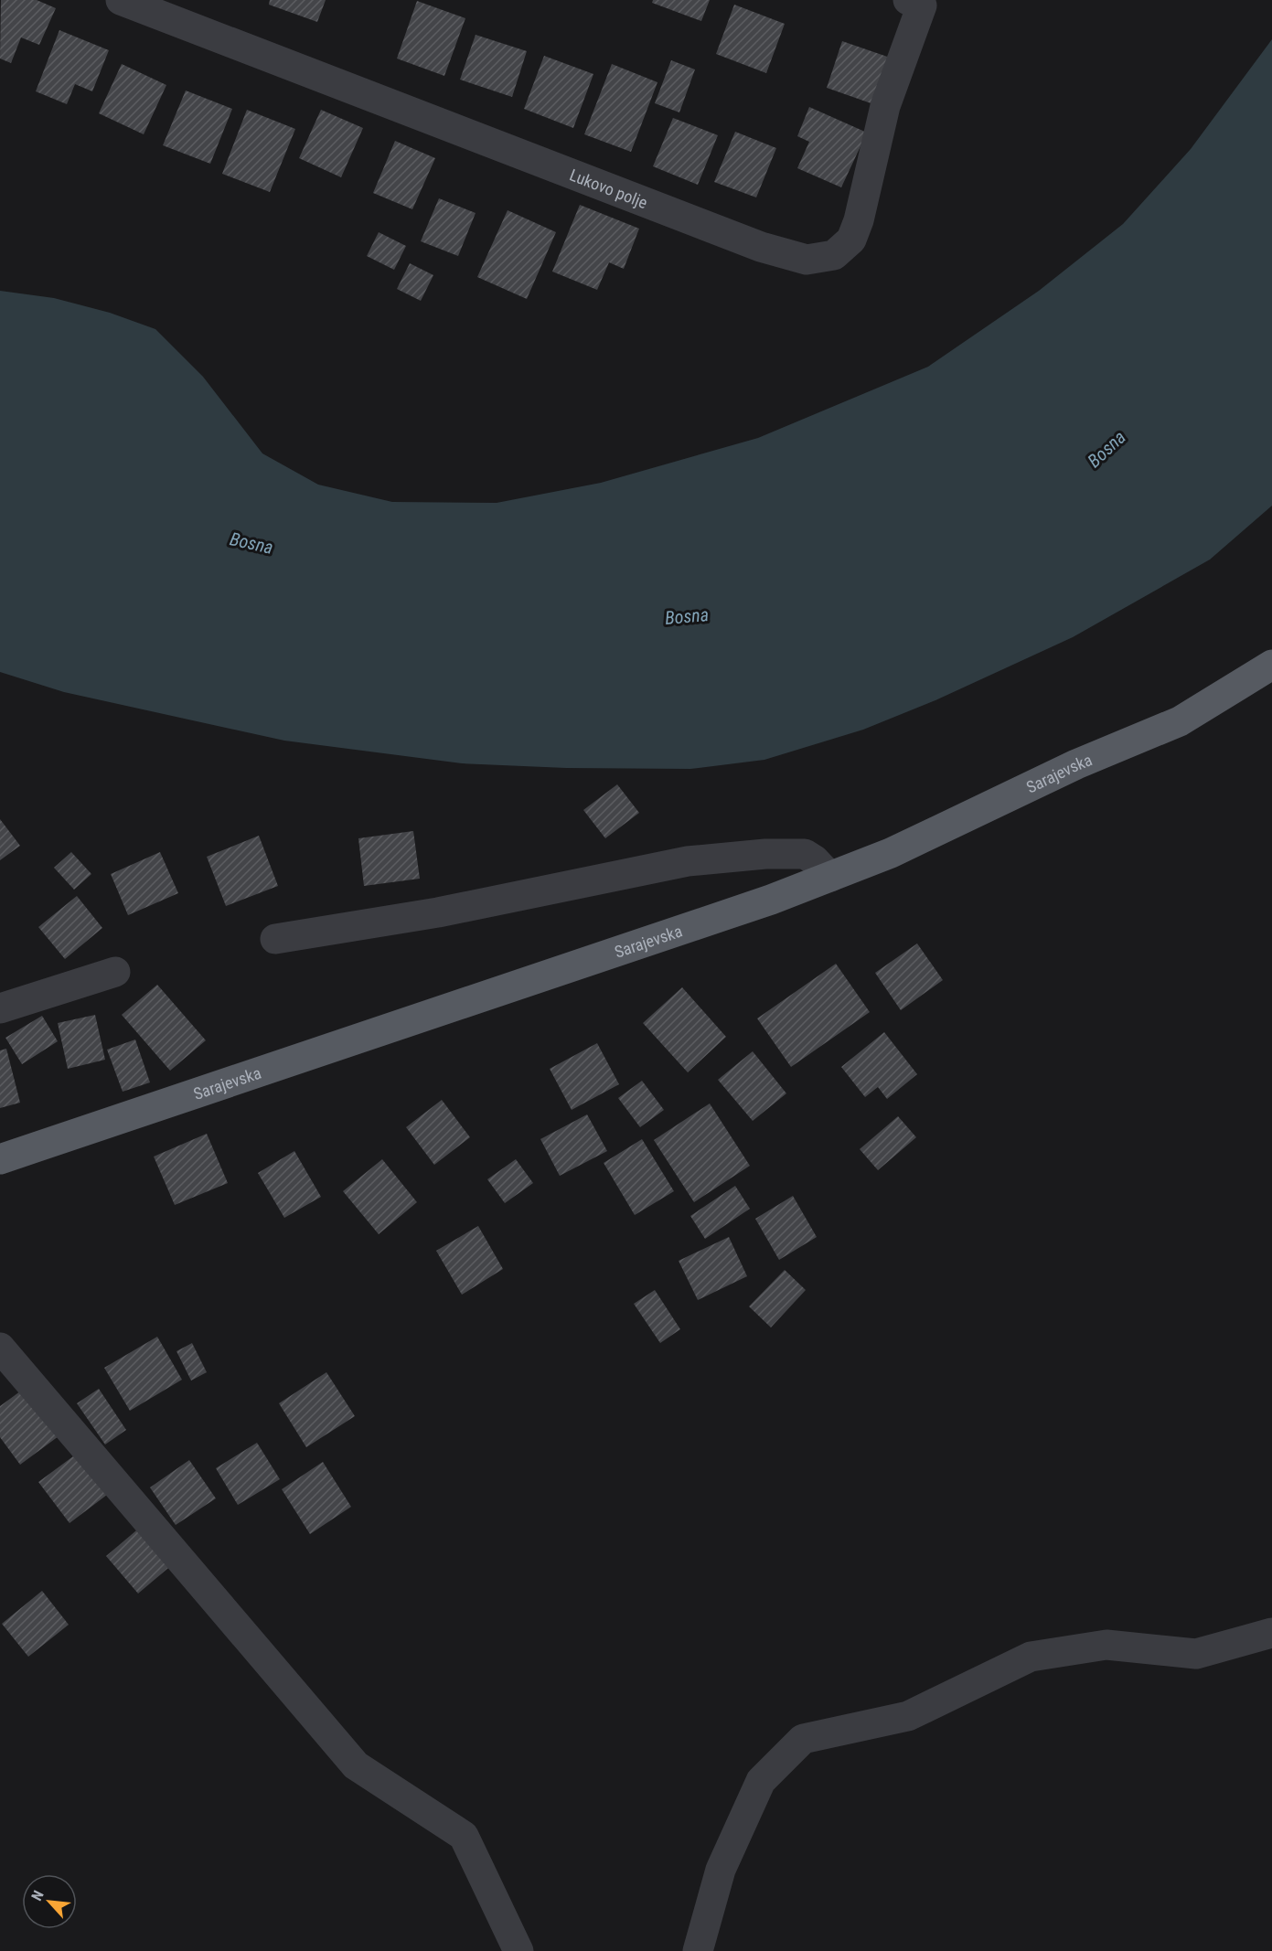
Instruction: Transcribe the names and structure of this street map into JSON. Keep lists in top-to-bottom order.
{
  "streets": {
    "main road": ["Sarajevska"],
    "street": ["Lukovo polje"]
  },
  "water": ["Bosna"],
  "north": "top left"
}
